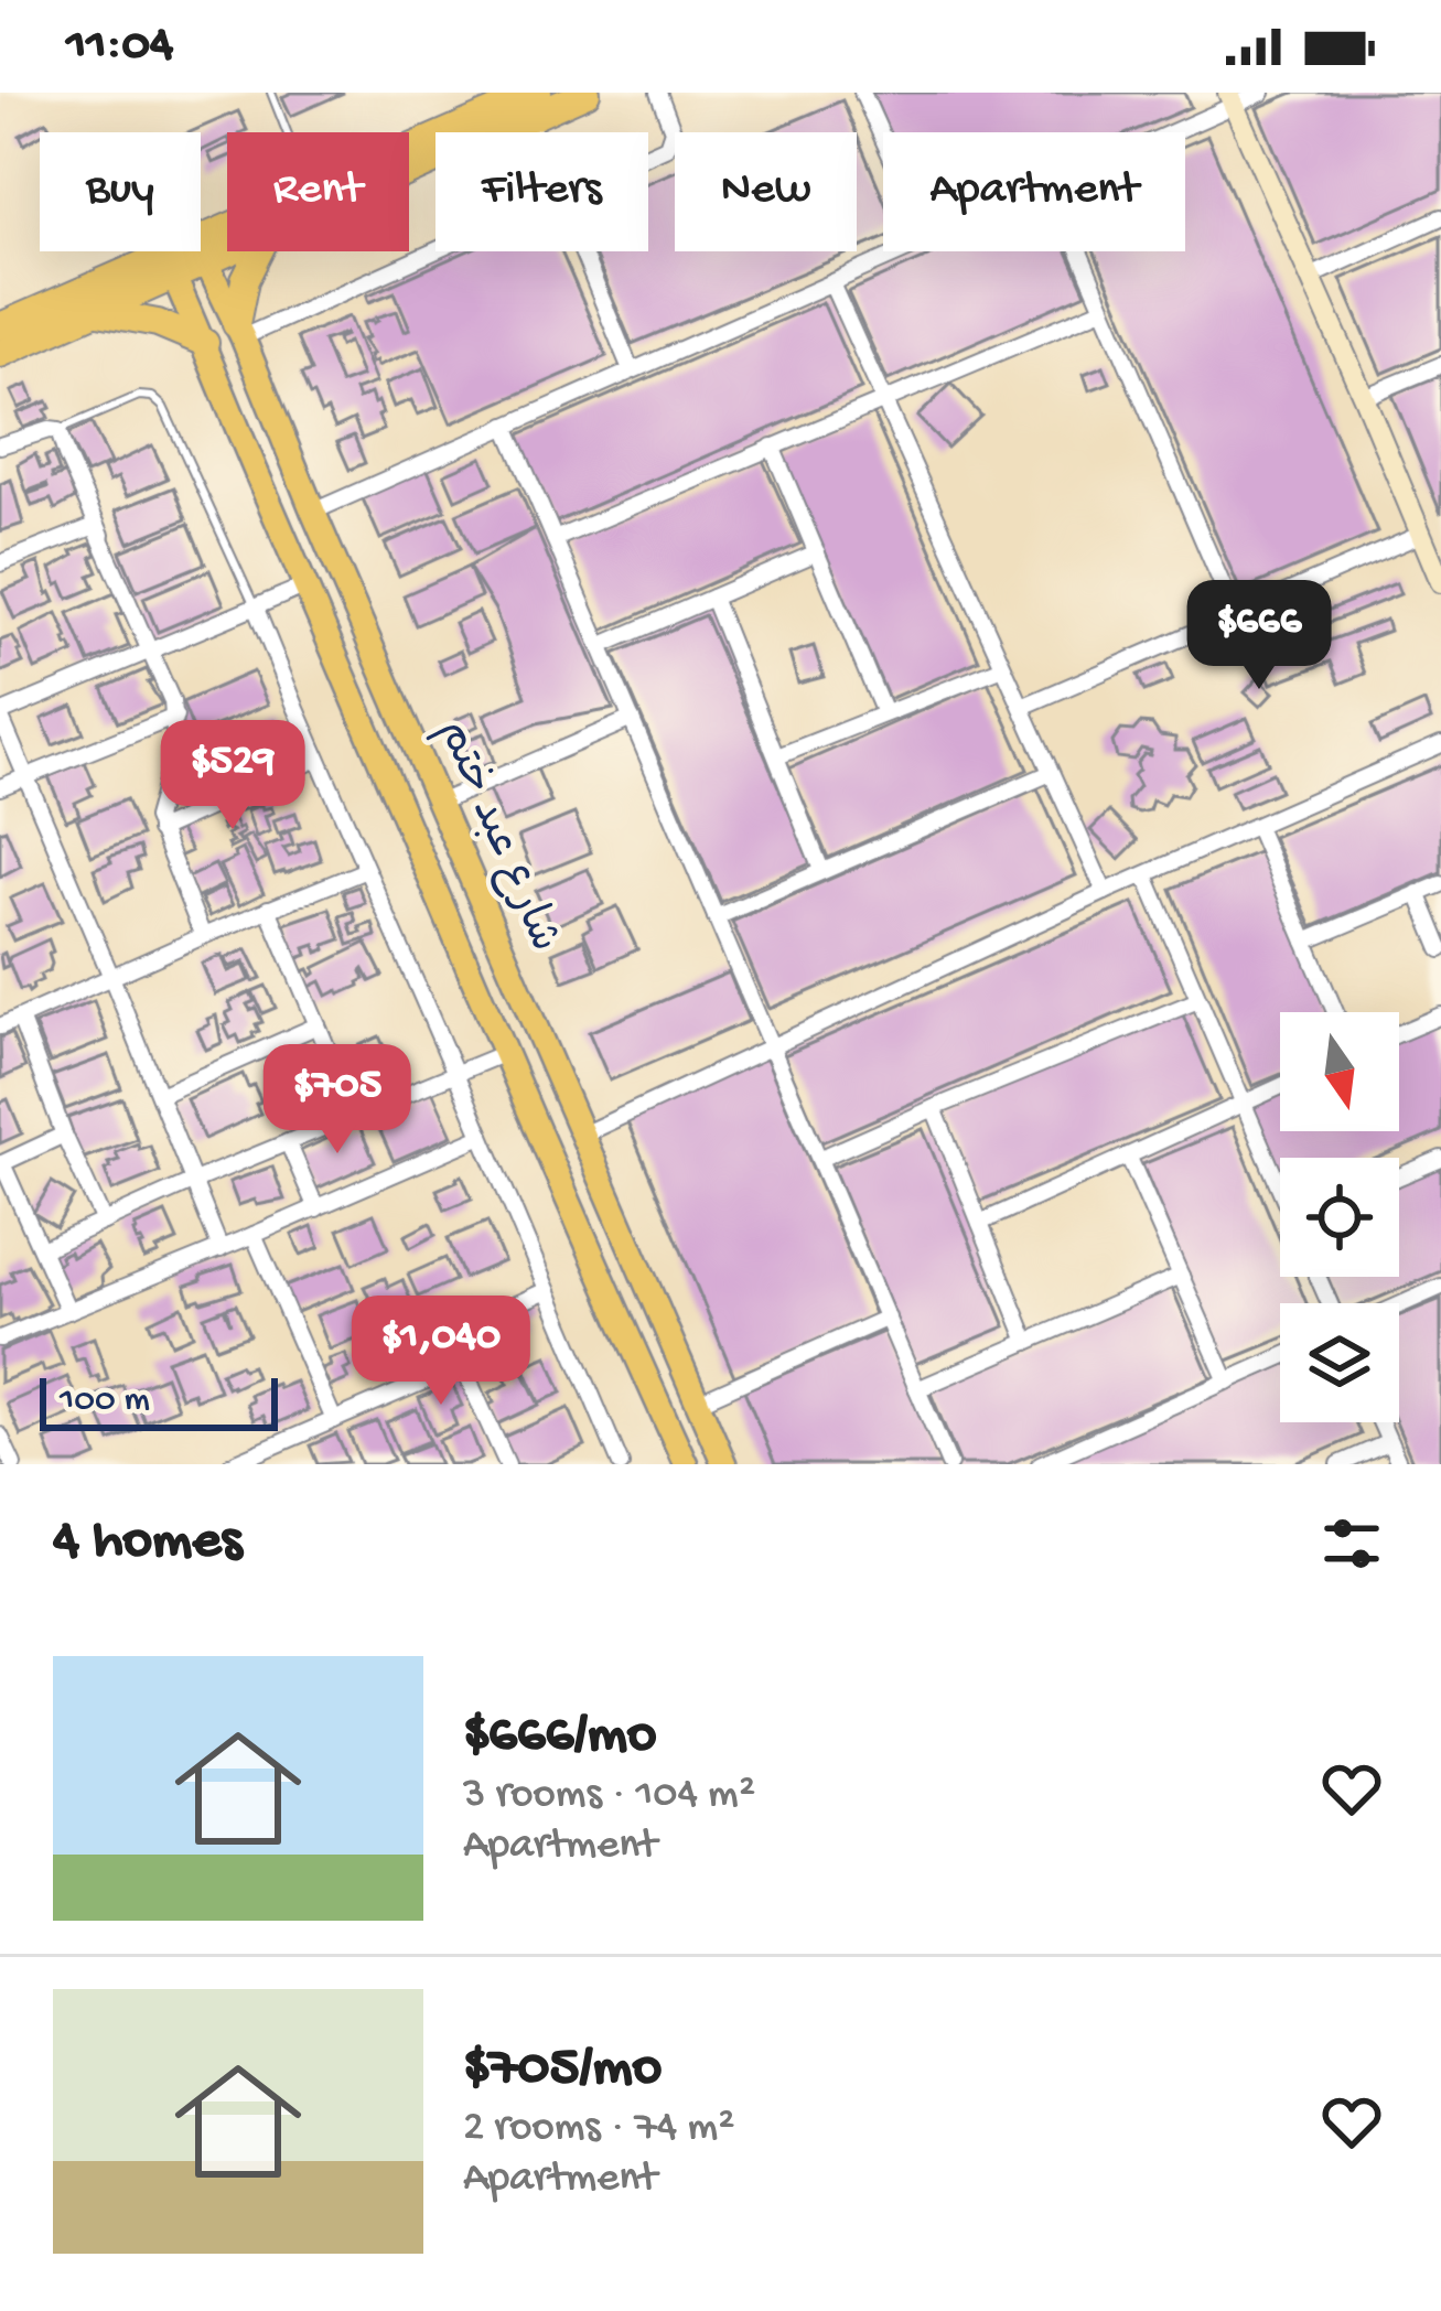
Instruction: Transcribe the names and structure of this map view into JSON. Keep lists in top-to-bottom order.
{
  "streets": {
    "main road": ["شارع عبد ختم"]
  },
  "scale_bar": "100 m",
  "north": "bottom",
  "page": {
    "status": "11:04",
    "chip": [
      "Buy",
      "Rent",
      "Filters",
      "New",
      "Apartment"
    ],
    "price": [
      "$666",
      "$529",
      "$705",
      "$1,040"
    ],
    "scale": "100 m",
    "heading": "4 homes",
    "list": [
      {
        "name": "$666/mo",
        "note": "3 rooms · 104 m² · Apartment"
      },
      {
        "name": "$705/mo",
        "note": "2 rooms · 74 m² · Apartment"
      }
    ]
  }
}
